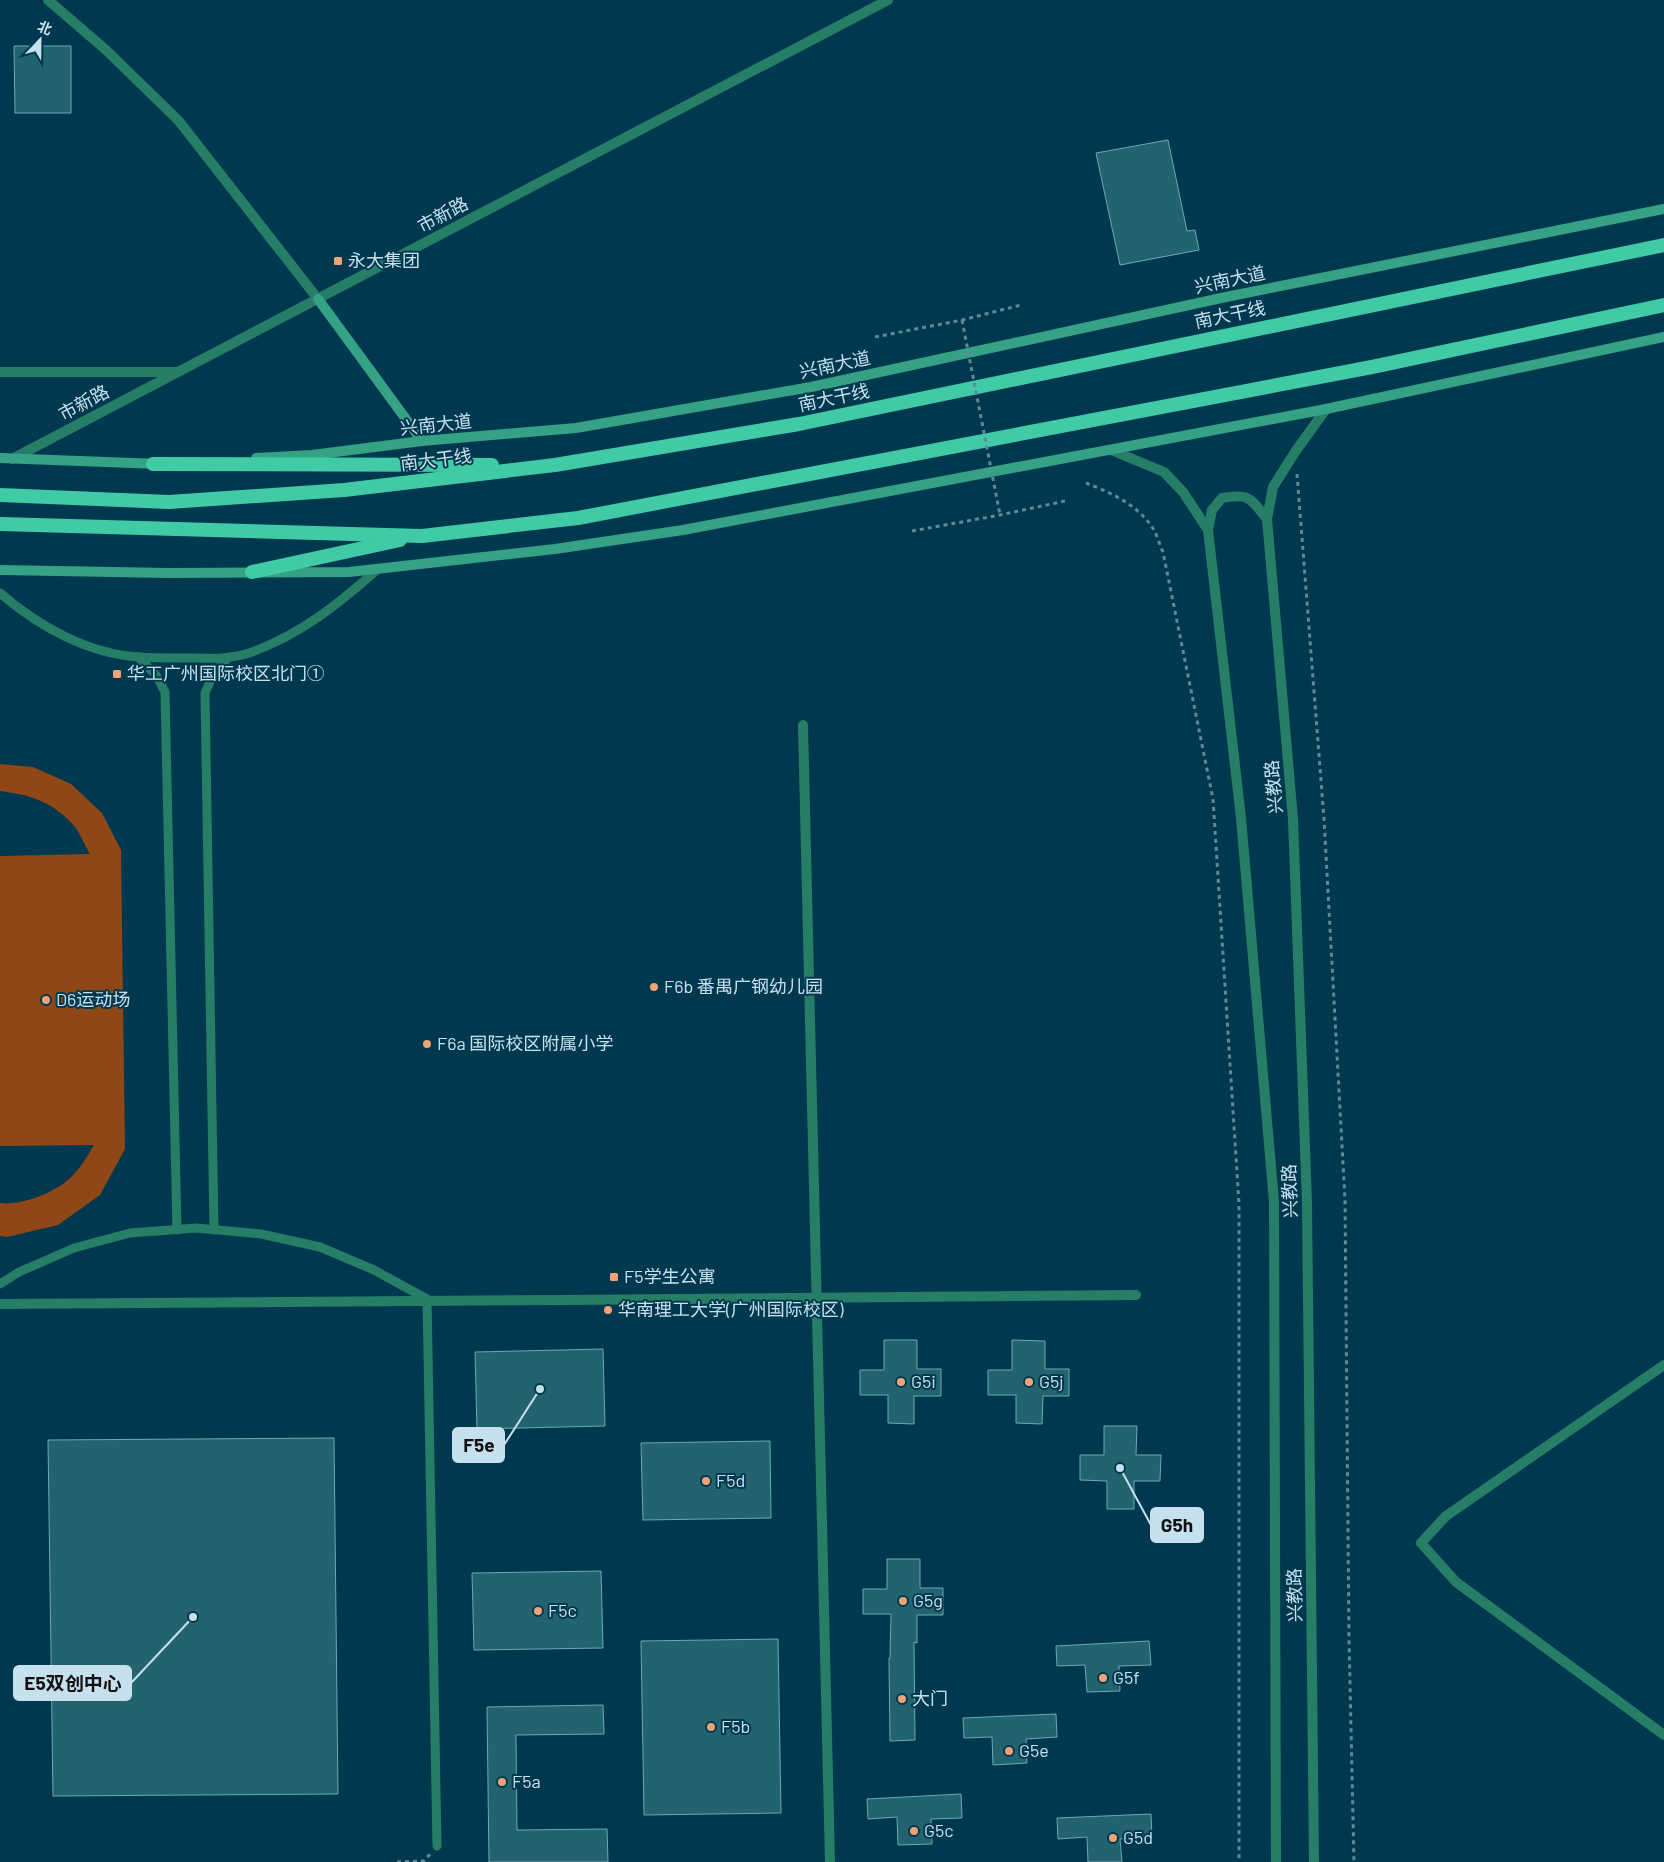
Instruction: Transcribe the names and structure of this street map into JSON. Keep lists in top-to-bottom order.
{
  "streets": {
    "highway": ["南大干线"],
    "main road": ["兴南大道"],
    "street": ["市新路", "兴教路"]
  },
  "crossings": [
    ["市新路", "兴南大道"]
  ],
  "places": {
    "transit": ["永大集团", "华工广州国际校区北门①", "F5学生公寓"],
    "other": [
      "F6b 番禺广钢幼儿园",
      "D6运动场",
      "F6a 国际校区附属小学",
      "华南理工大学(广州国际校区)",
      "G5i",
      "G5j",
      "F5e",
      "G5h",
      "F5d",
      "G5g",
      "F5c",
      "E5双创中心",
      "G5f",
      "大门",
      "F5b",
      "G5e",
      "F5a",
      "G5c",
      "G5d"
    ]
  },
  "north": "top"
}
